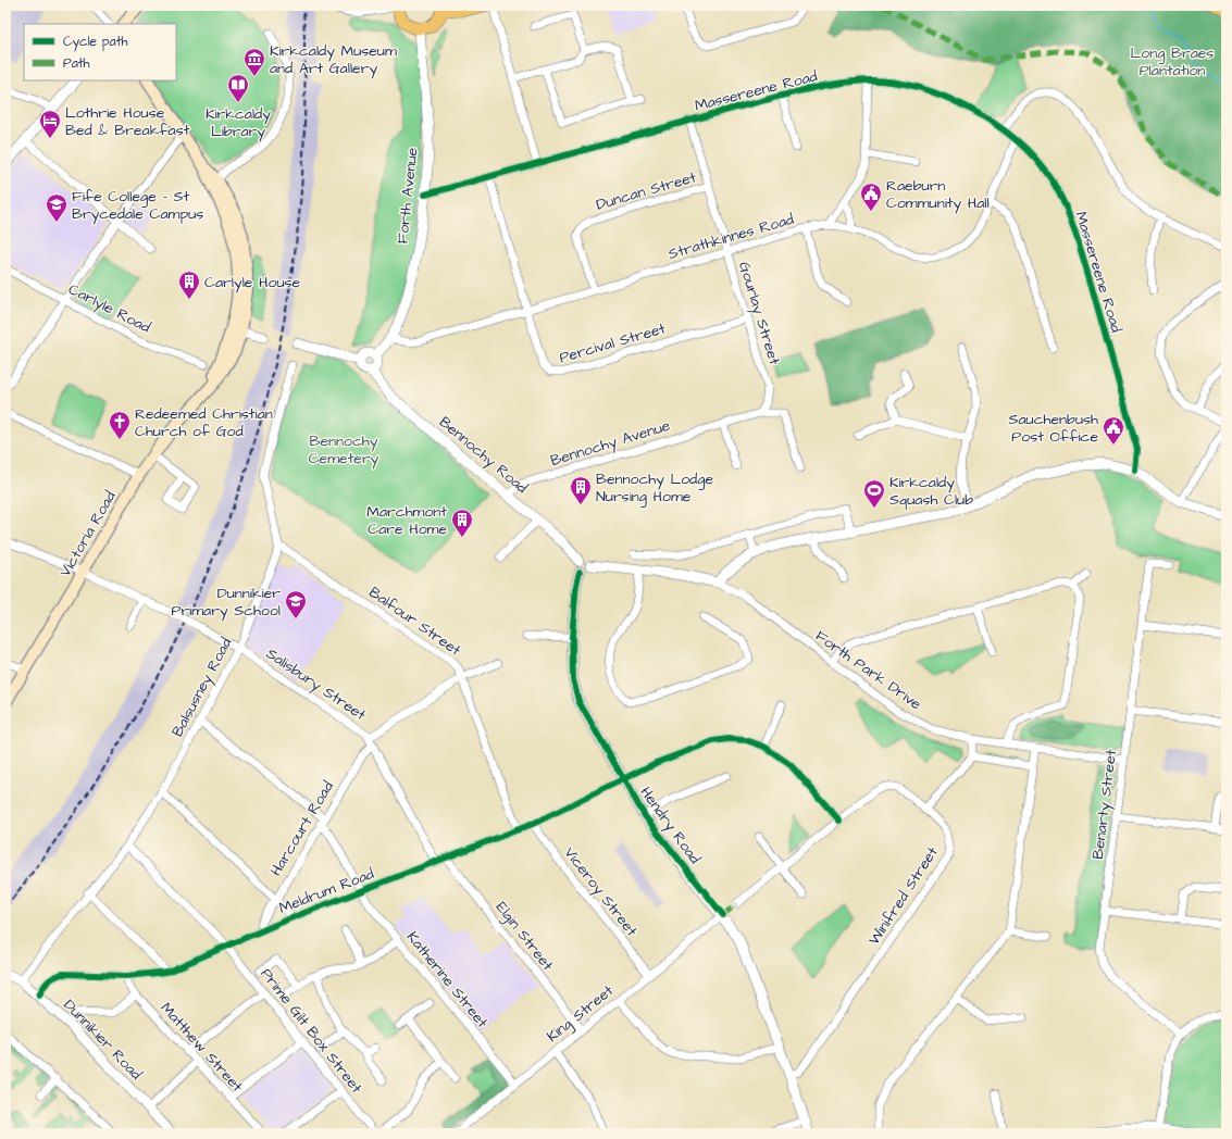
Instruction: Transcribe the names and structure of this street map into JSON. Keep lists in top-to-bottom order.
{
  "streets": {
    "main road": ["Victoria Road"],
    "street": [
      "Massereene Road",
      "Duncan Street",
      "Forth Avenue",
      "Strathkinnes Road",
      "Carlyle Road",
      "Gourlay Street",
      "Percival Street",
      "Bennochy Avenue",
      "Bennochy Road",
      "Balfour Street",
      "Forth Park Drive",
      "Salisbury Street",
      "Balsusney Road",
      "Benarty Street",
      "Hendry Road",
      "Harcourt Road",
      "Meldrum Road",
      "Viceroy Street",
      "Winifred Street",
      "Elgin Street",
      "Katherine Street",
      "King Street",
      "Prime Gilt Box Street",
      "Dunnikier Road",
      "Matthew Street"
    ]
  },
  "crossings": [
    ["Massereene Road", "Forth Avenue"],
    ["Massereene Road", "Strathkinnes Road"],
    ["Massereene Road", "Gourlay Street"],
    ["Massereene Road", "Percival Street"],
    ["Duncan Street", "Strathkinnes Road"],
    ["Duncan Street", "Gourlay Street"],
    ["Forth Avenue", "Strathkinnes Road"],
    ["Forth Avenue", "Bennochy Road"],
    ["Strathkinnes Road", "Gourlay Street"],
    ["Strathkinnes Road", "Percival Street"],
    ["Gourlay Street", "Percival Street"],
    ["Gourlay Street", "Bennochy Avenue"],
    ["Bennochy Avenue", "Bennochy Road"],
    ["Bennochy Road", "Hendry Road"],
    ["Victoria Road", "Salisbury Street"],
    ["Balfour Street", "Balsusney Road"],
    ["Balfour Street", "Harcourt Road"],
    ["Balfour Street", "Meldrum Road"],
    ["Forth Park Drive", "Benarty Street"],
    ["Salisbury Street", "Balsusney Road"],
    ["Salisbury Street", "Harcourt Road"],
    ["Salisbury Street", "Meldrum Road"],
    ["Balsusney Road", "Katherine Street"],
    ["Balsusney Road", "Prime Gilt Box Street"],
    ["Balsusney Road", "Dunnikier Road"],
    ["Hendry Road", "Meldrum Road"],
    ["Hendry Road", "Winifred Street"],
    ["Hendry Road", "King Street"],
    ["Harcourt Road", "Meldrum Road"],
    ["Harcourt Road", "Katherine Street"],
    ["Meldrum Road", "Viceroy Street"],
    ["Meldrum Road", "Winifred Street"],
    ["Meldrum Road", "Elgin Street"],
    ["Meldrum Road", "Katherine Street"],
    ["Meldrum Road", "Prime Gilt Box Street"],
    ["Meldrum Road", "Dunnikier Road"],
    ["Meldrum Road", "Matthew Street"],
    ["Viceroy Street", "King Street"],
    ["Elgin Street", "King Street"],
    ["Katherine Street", "King Street"]
  ],
  "parks": ["Long Braes Plantation", "Bennochy Cemetery"],
  "places": {
    "museum": ["Kirkcaldy Museum and Art Gallery"],
    "library": ["Kirkcaldy Library"],
    "hotel": ["Lothrie House Bed & Breakfast"],
    "public building": ["Raeburn Community Hall", "Sauchenbush Post Office"],
    "school or university": ["Fife College - St Brycedale Campus", "Dunnikier Primary School"],
    "building": ["Carlyle House", "Bennochy Lodge Nursing Home", "Marchmont Care Home"],
    "church": ["Redeemed Christian Church of God"],
    "sports": ["Kirkcaldy Squash Club"]
  },
  "legend": ["Cycle path", "Path"]
}
